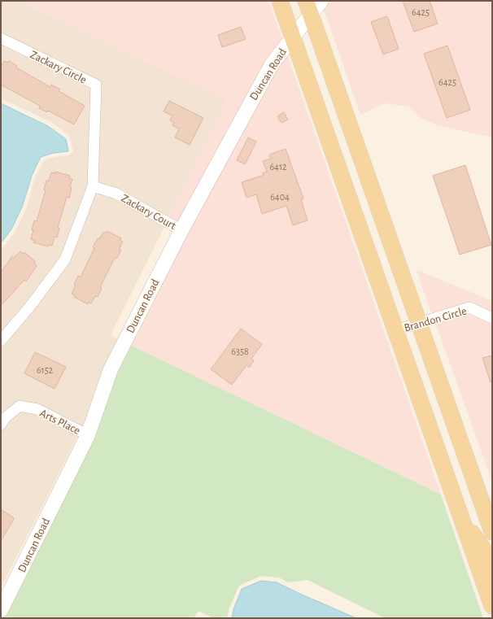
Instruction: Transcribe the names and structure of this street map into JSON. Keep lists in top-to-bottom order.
{
  "streets": {
    "street": [
      "Zackary Circle",
      "Duncan Road",
      "Zackary Court",
      "Brandon Circle",
      "Arts Place"
    ]
  },
  "crossings": [
    ["Zackary Circle", "Zackary Court"],
    ["Duncan Road", "Zackary Court"],
    ["Duncan Road", "Arts Place"]
  ],
  "house_numbers": [
    "6425",
    "6425",
    "6412",
    "6404",
    "6358",
    "6152"
  ]
}
